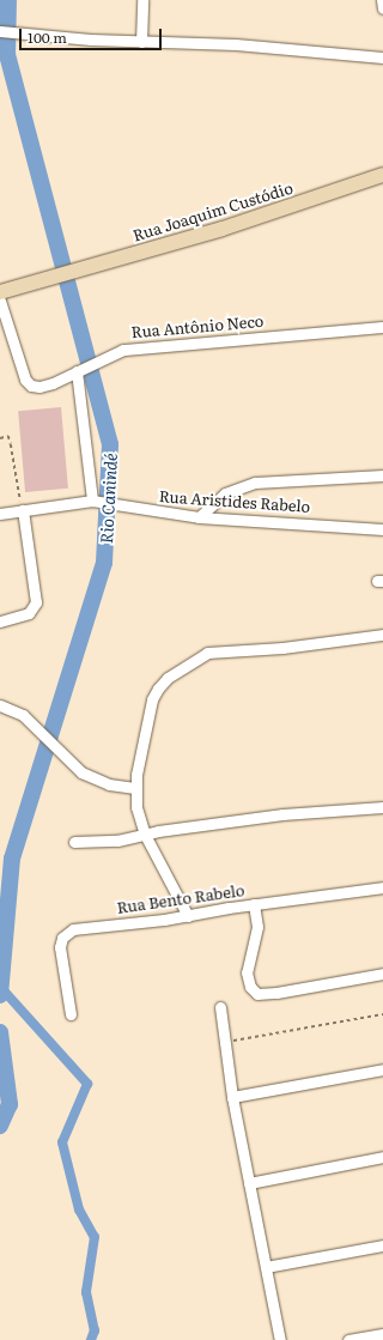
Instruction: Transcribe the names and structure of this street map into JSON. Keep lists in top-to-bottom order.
{
  "streets": {
    "main road": ["Rua Joaquim Custódio"],
    "street": ["Rua Antônio Neco", "Rua Aristides Rabelo", "Rua Bento Rabelo"]
  },
  "water": ["Rio Canindé"],
  "scale_bar": "100 m"
}
